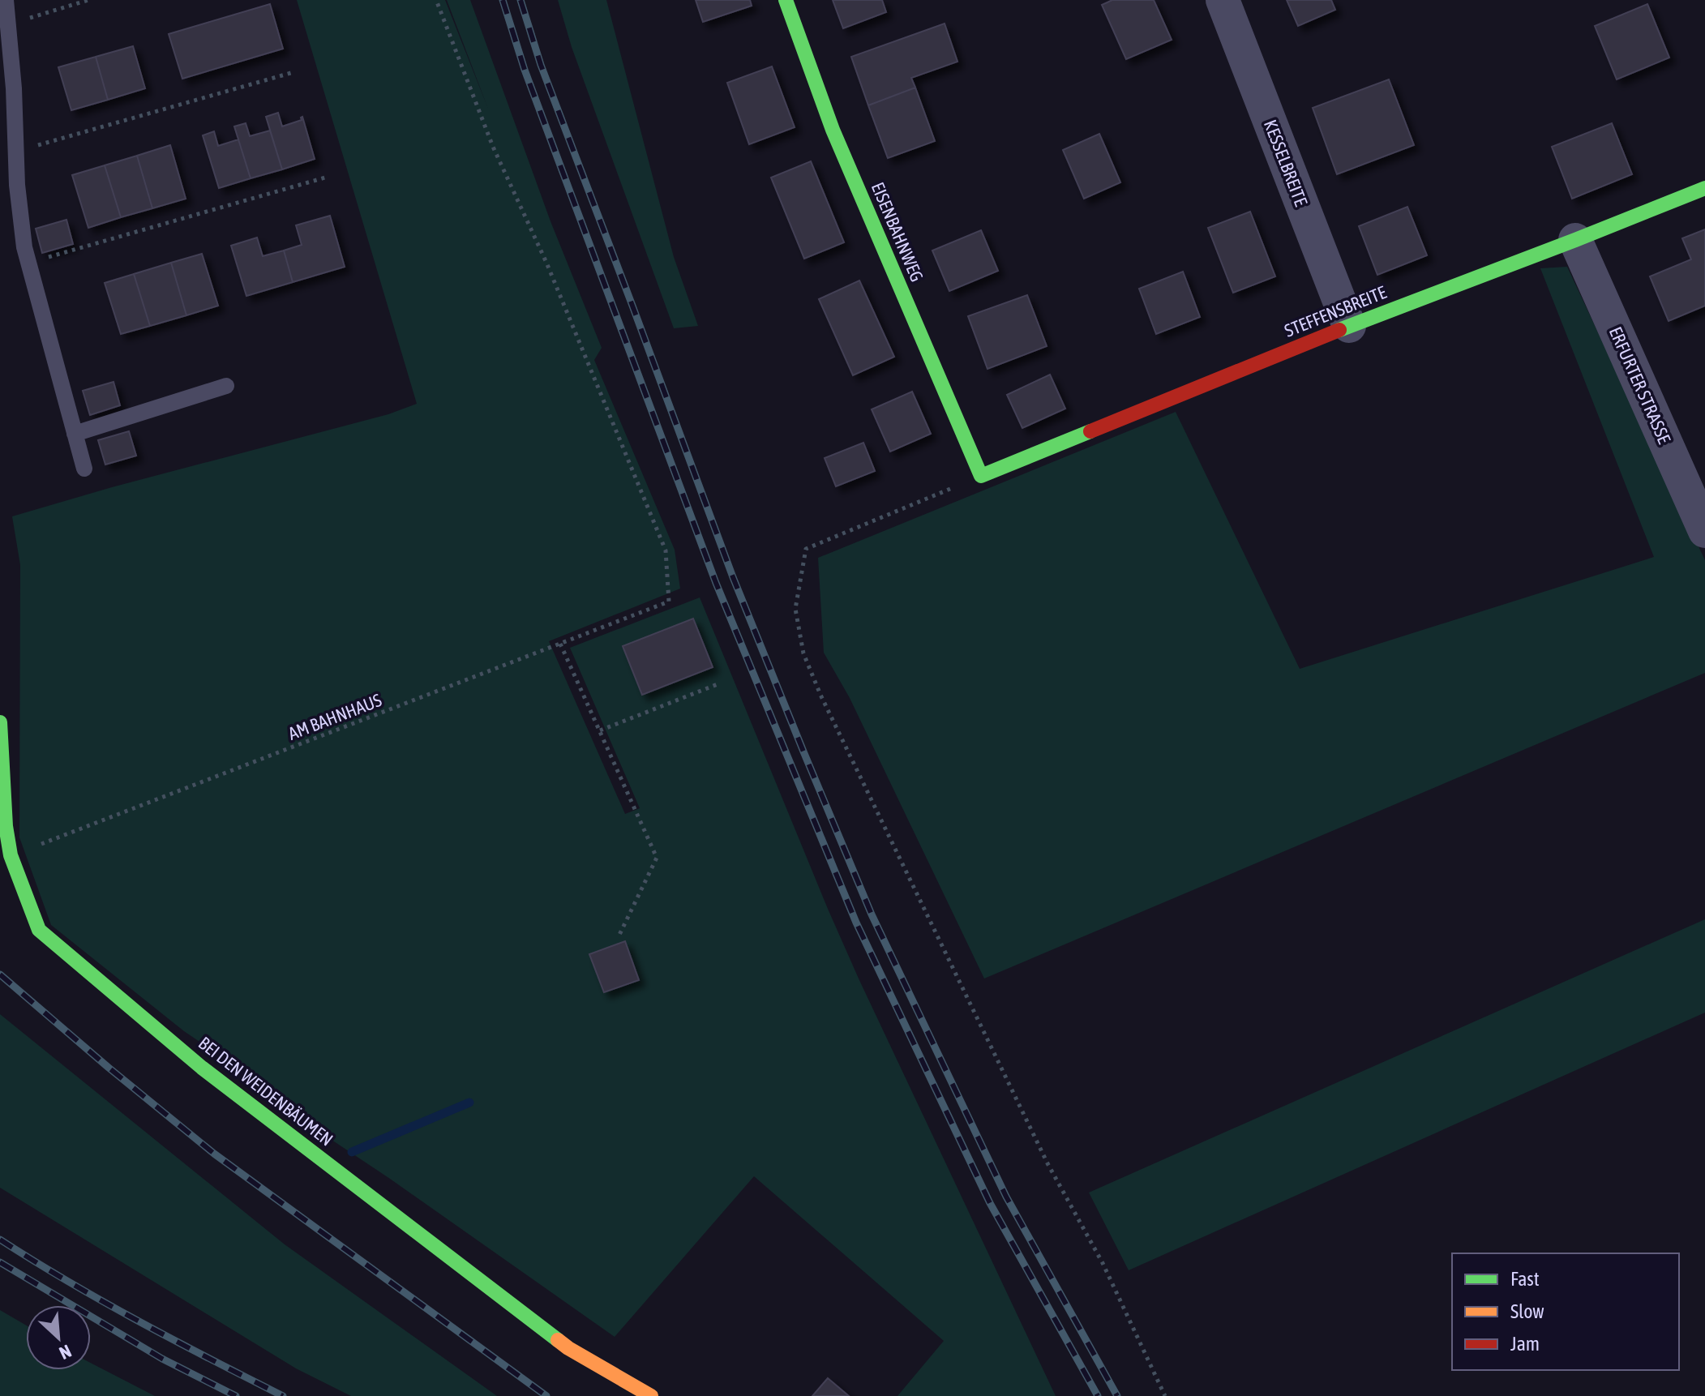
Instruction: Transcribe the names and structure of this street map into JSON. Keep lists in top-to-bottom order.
{
  "streets": {
    "street": [
      "KESSELBREITE",
      "EISENBAHNWEG",
      "STEFFENSBREITE",
      "ERFURTER STRASSE",
      "BEI DEN WEIDENBÄUMEN"
    ],
    "path": ["AM BAHNHAUS"]
  },
  "crossings": [
    ["KESSELBREITE", "STEFFENSBREITE"],
    ["EISENBAHNWEG", "STEFFENSBREITE"],
    ["STEFFENSBREITE", "ERFURTER STRASSE"],
    ["AM BAHNHAUS", "BEI DEN WEIDENBÄUMEN"]
  ],
  "legend": ["Fast", "Slow", "Jam"],
  "north": "bottom right"
}
